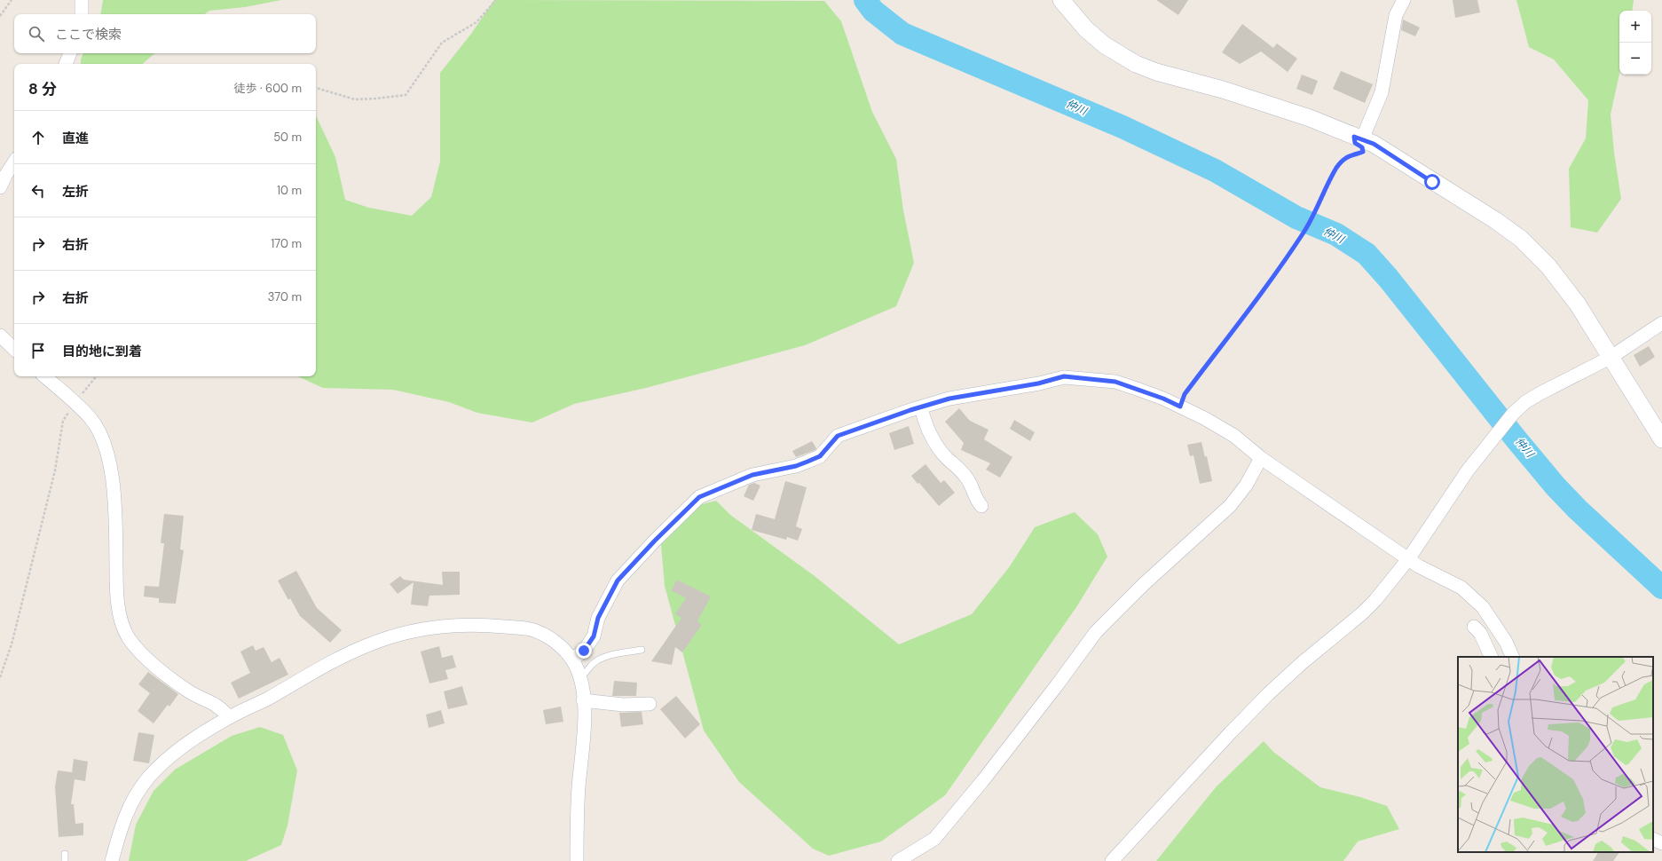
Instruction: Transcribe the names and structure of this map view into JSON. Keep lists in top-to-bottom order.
{
  "water": ["仲川"],
  "page": {
    "map_buttons": ["+", "−"],
    "search": "ここで検索",
    "heading": ["8 分", "徒歩 · 600 m"],
    "list": [
      ["直進", "50 m"],
      ["左折", "10 m"],
      ["右折", "170 m"],
      ["右折", "370 m"],
      "目的地に到着"
    ]
  }
}
